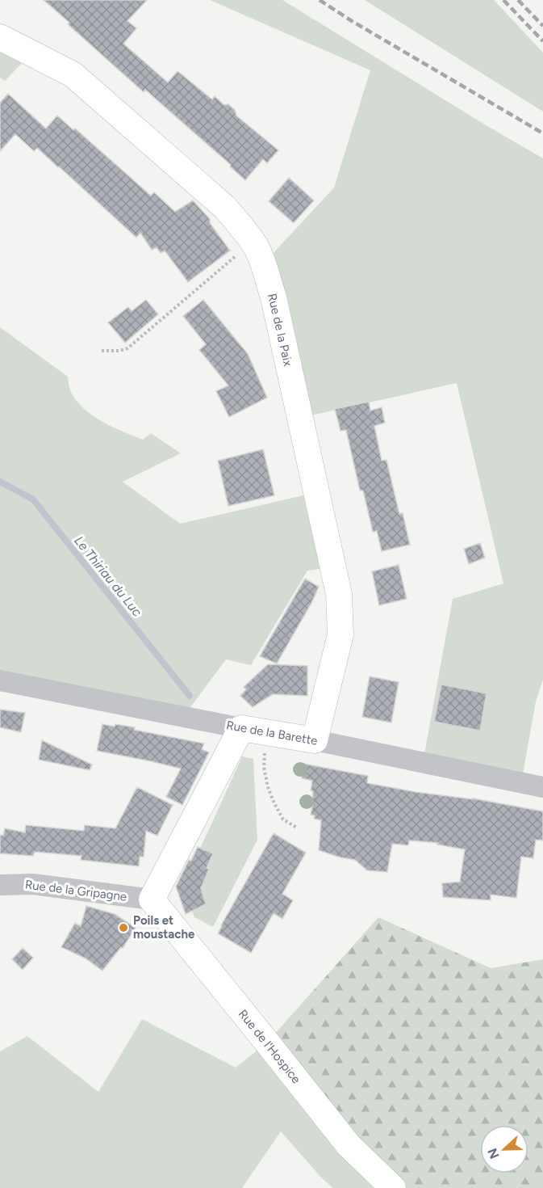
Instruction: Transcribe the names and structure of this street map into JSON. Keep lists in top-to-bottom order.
{
  "streets": {
    "main road": ["Rue de la Paix", "Rue de la Barette", "Rue de l'Hospice"],
    "street": ["Rue de la Gripagne"]
  },
  "crossings": [
    ["Rue de la Paix", "Rue de la Barette"],
    ["Rue de la Gripagne", "Rue de l'Hospice"]
  ],
  "water": ["Le Thiriau du Luc"],
  "places": ["Poils et moustache"],
  "north": "left"
}
